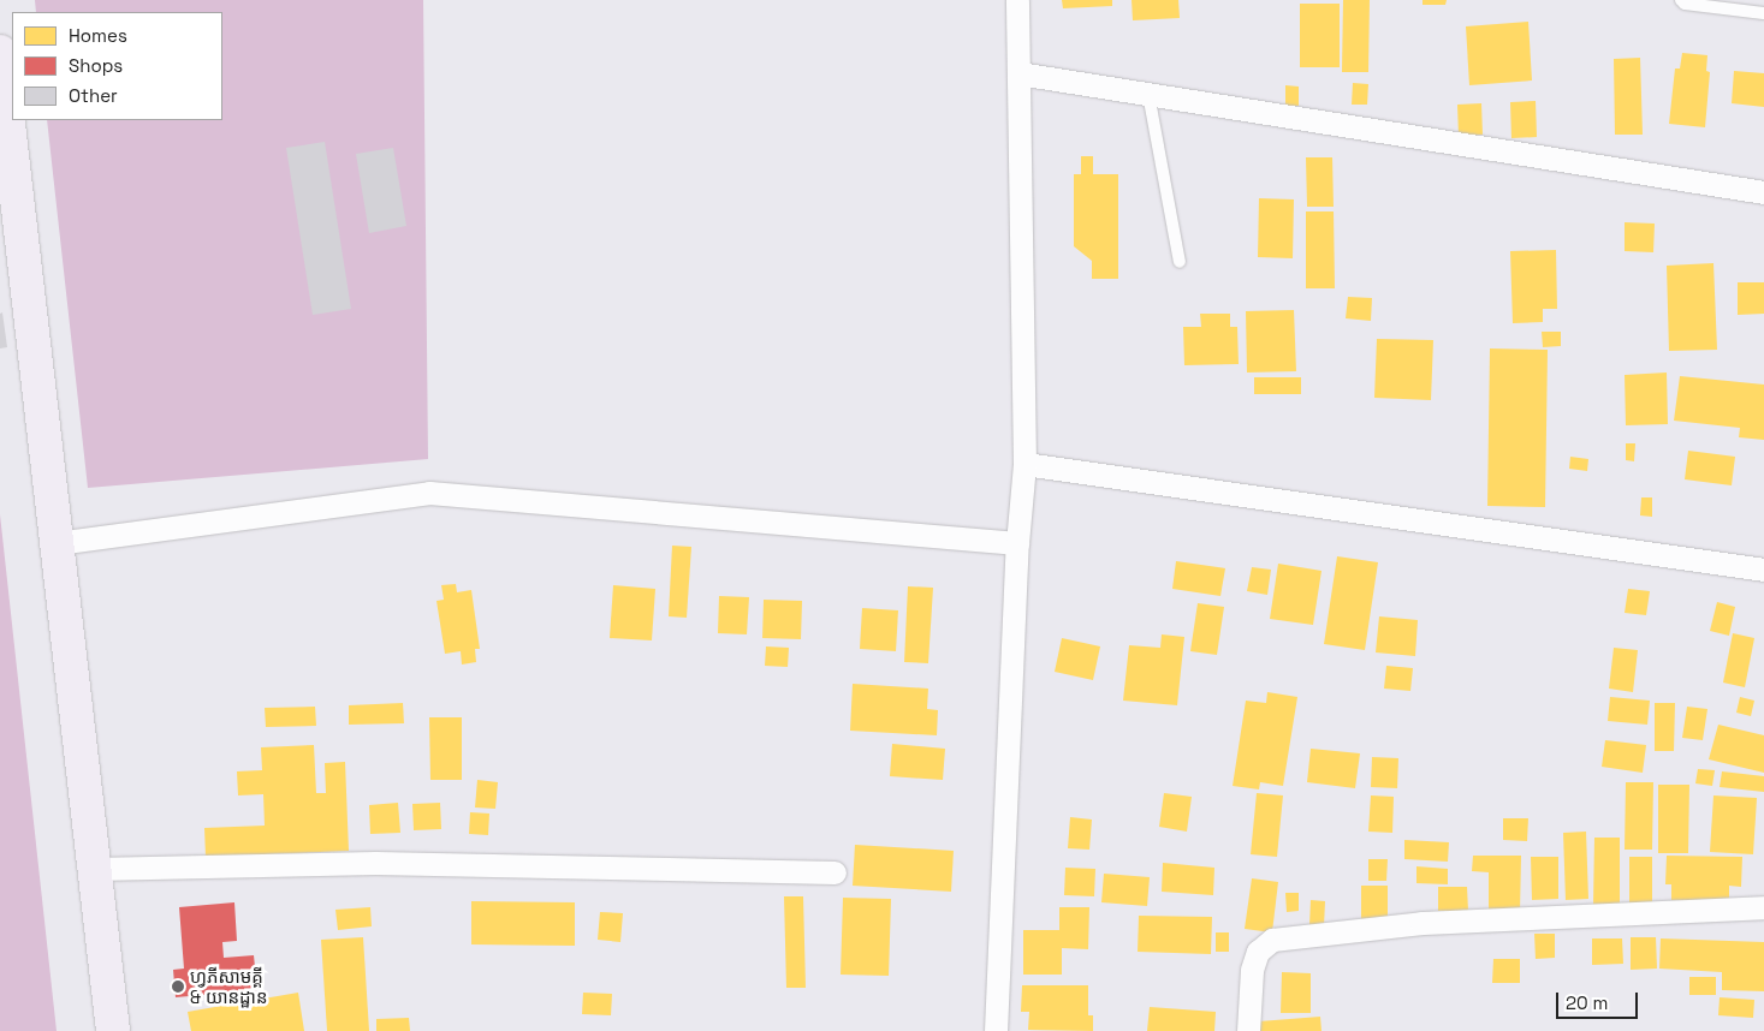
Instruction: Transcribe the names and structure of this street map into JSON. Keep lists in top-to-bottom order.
{
  "places": ["ហ្វភីសាមគ្គី & យានដ្ឋាន"],
  "legend": ["Homes", "Shops", "Other"],
  "scale_bar": "20 m"
}
